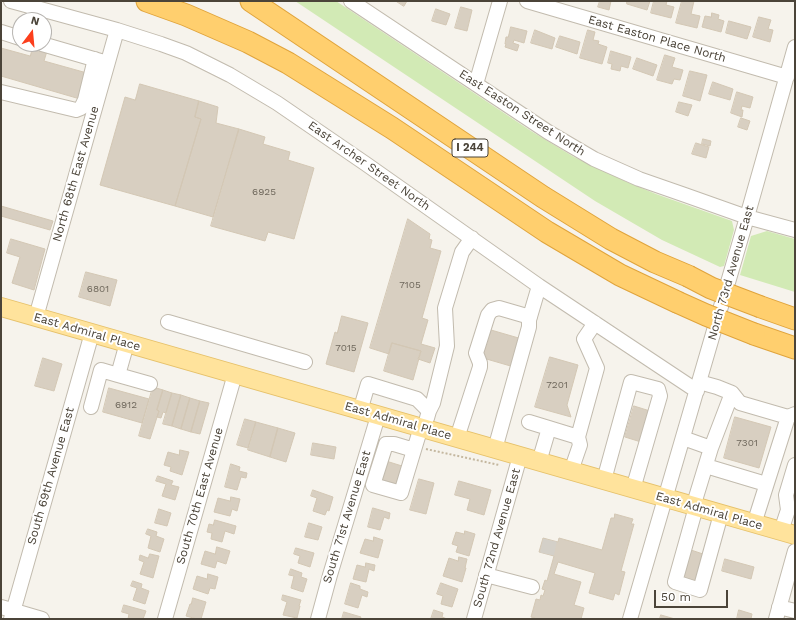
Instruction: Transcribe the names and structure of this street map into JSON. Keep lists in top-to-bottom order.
{
  "streets": {
    "highway": ["I 244"],
    "main road": ["East Admiral Place"],
    "street": [
      "East Easton Place North",
      "East Easton Street North",
      "East Archer Street North",
      "North 68th East Avenue",
      "North 73rd Avenue East",
      "South 69th Avenue East",
      "South 70th East Avenue",
      "South 71st Avenue East",
      "South 72nd Avenue East"
    ]
  },
  "crossings": [
    ["East Easton Place North", "North 73rd Avenue East"],
    ["East Easton Street North", "North 73rd Avenue East"],
    ["East Archer Street North", "North 68th East Avenue"],
    ["East Archer Street North", "North 73rd Avenue East"],
    ["North 68th East Avenue", "East Admiral Place"],
    ["North 73rd Avenue East", "East Admiral Place"],
    ["East Admiral Place", "South 69th Avenue East"],
    ["East Admiral Place", "South 70th East Avenue"],
    ["East Admiral Place", "South 71st Avenue East"],
    ["East Admiral Place", "South 72nd Avenue East"]
  ],
  "house_numbers": [
    "6925",
    "7105",
    "6801",
    "7015",
    "7201",
    "6912",
    "7301"
  ],
  "scale_bar": "50 m",
  "north": "top"
}
